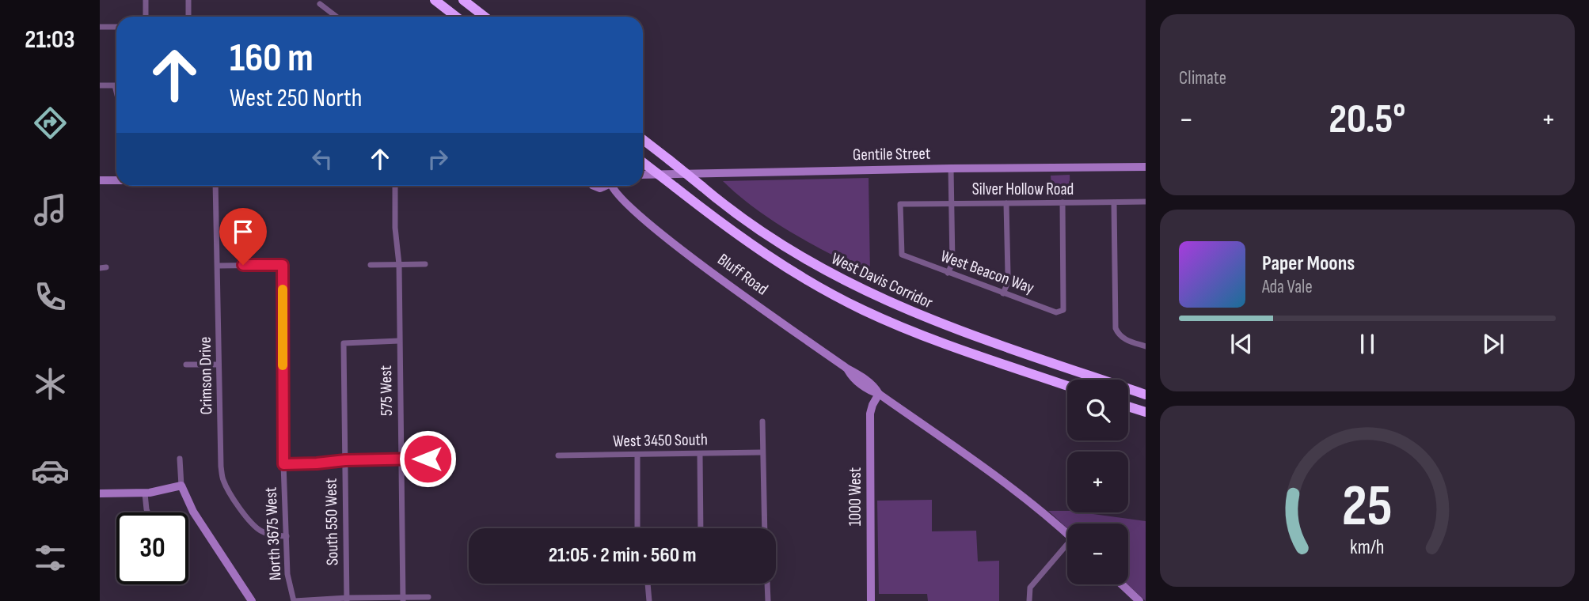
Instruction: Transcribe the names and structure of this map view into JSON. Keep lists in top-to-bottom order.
{
  "streets": {
    "highway": ["West Davis Corridor"],
    "main road": ["Gentile Street", "Bluff Road", "1000 West"],
    "street": [
      "Silver Hollow Road",
      "West Beacon Way",
      "Crimson Drive",
      "575 West",
      "West 3450 South",
      "South 550 West",
      "North 3675 West"
    ]
  },
  "crossings": [
    ["Silver Hollow Road", "West Beacon Way"],
    ["Bluff Road", "1000 West"],
    ["Crimson Drive", "North 3675 West"],
    ["575 West", "South 550 West"]
  ],
  "page": {
    "tabs": "21:03",
    "tile": "Climate",
    "turn": ["160 m", "West 250 North"],
    "heat": ["−", "20.5°", "+"],
    "song": ["Paper Moons", "Ada Vale"],
    "map_buttons": ["+", "−"],
    "limit": "30",
    "trip": "21:05 · 2 min · 560 m",
    "gauge": ["25", "km/h"]
  }
}
